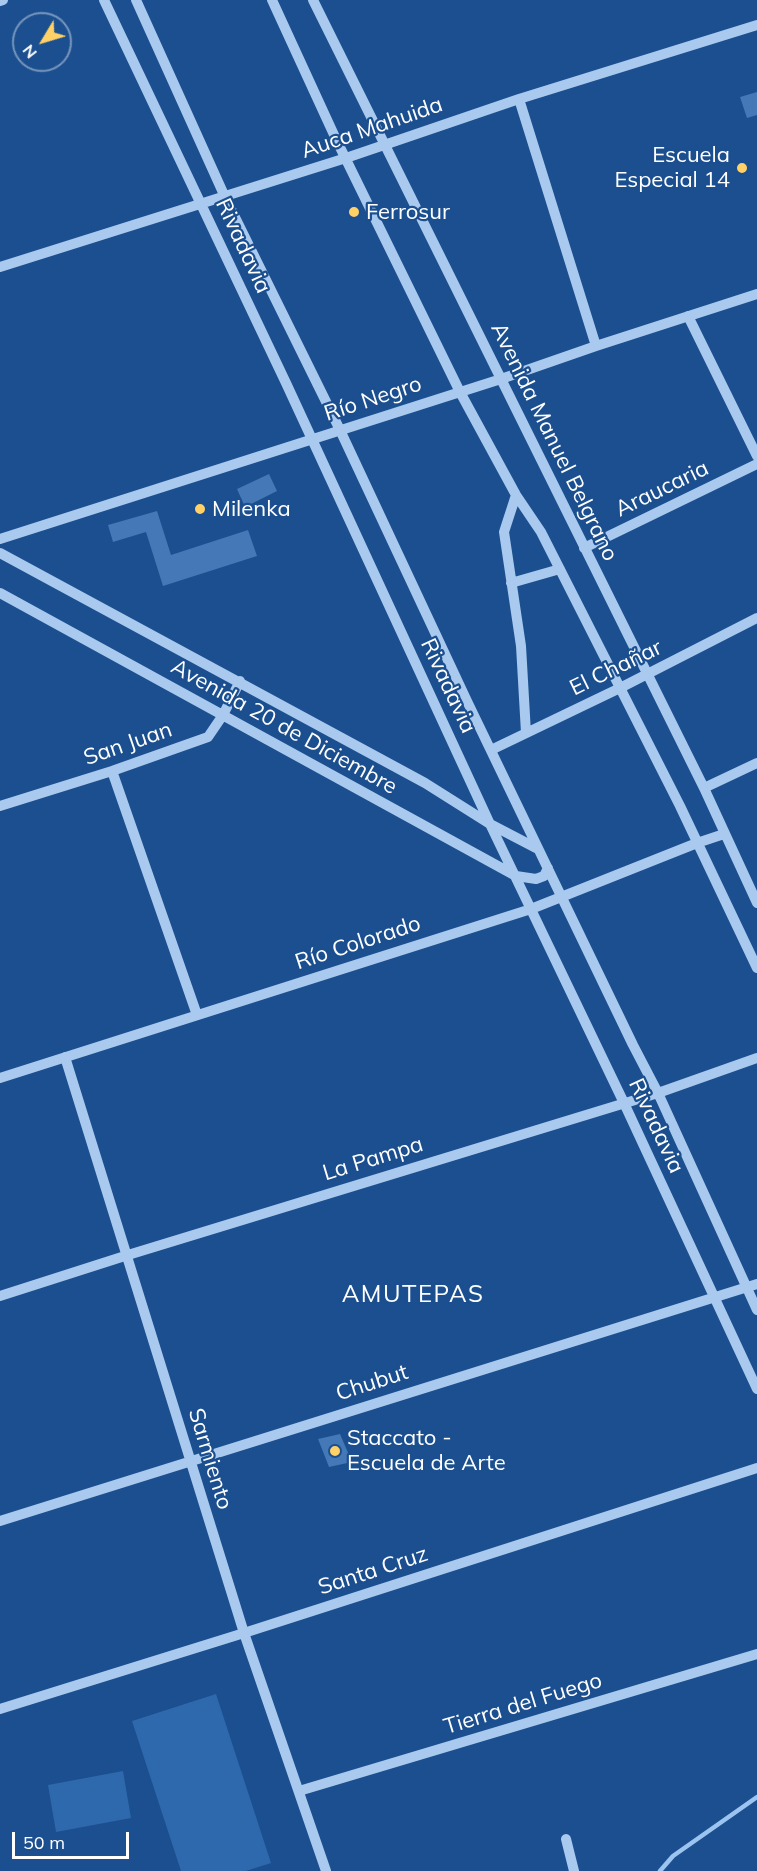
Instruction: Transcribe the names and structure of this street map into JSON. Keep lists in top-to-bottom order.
{
  "streets": {
    "street": [
      "Auca Mahuida",
      "Rivadavia",
      "Río Negro",
      "Avenida Manuel Belgrano",
      "Araucaria",
      "El Chañar",
      "Avenida 20 de Diciembre",
      "San Juan",
      "Río Colorado",
      "La Pampa",
      "Chubut",
      "Sarmiento",
      "Santa Cruz",
      "Tierra del Fuego"
    ]
  },
  "crossings": [
    ["Auca Mahuida", "Rivadavia"],
    ["Auca Mahuida", "Avenida Manuel Belgrano"],
    ["Rivadavia", "Río Negro"],
    ["Rivadavia", "El Chañar"],
    ["Rivadavia", "Avenida 20 de Diciembre"],
    ["Rivadavia", "Río Colorado"],
    ["Rivadavia", "La Pampa"],
    ["Rivadavia", "Chubut"],
    ["Río Negro", "Avenida Manuel Belgrano"],
    ["Avenida Manuel Belgrano", "Araucaria"],
    ["Avenida Manuel Belgrano", "El Chañar"],
    ["Avenida Manuel Belgrano", "Río Colorado"],
    ["Avenida 20 de Diciembre", "San Juan"],
    ["Río Colorado", "Sarmiento"],
    ["La Pampa", "Sarmiento"],
    ["Chubut", "Sarmiento"],
    ["Sarmiento", "Santa Cruz"],
    ["Sarmiento", "Tierra del Fuego"]
  ],
  "districts": ["AMUTEPAS"],
  "places": [
    "Escuela Especial 14",
    "Ferrosur",
    "Milenka",
    "Staccato - Escuela de Arte"
  ],
  "scale_bar": "50 m",
  "north": "bottom left"
}
